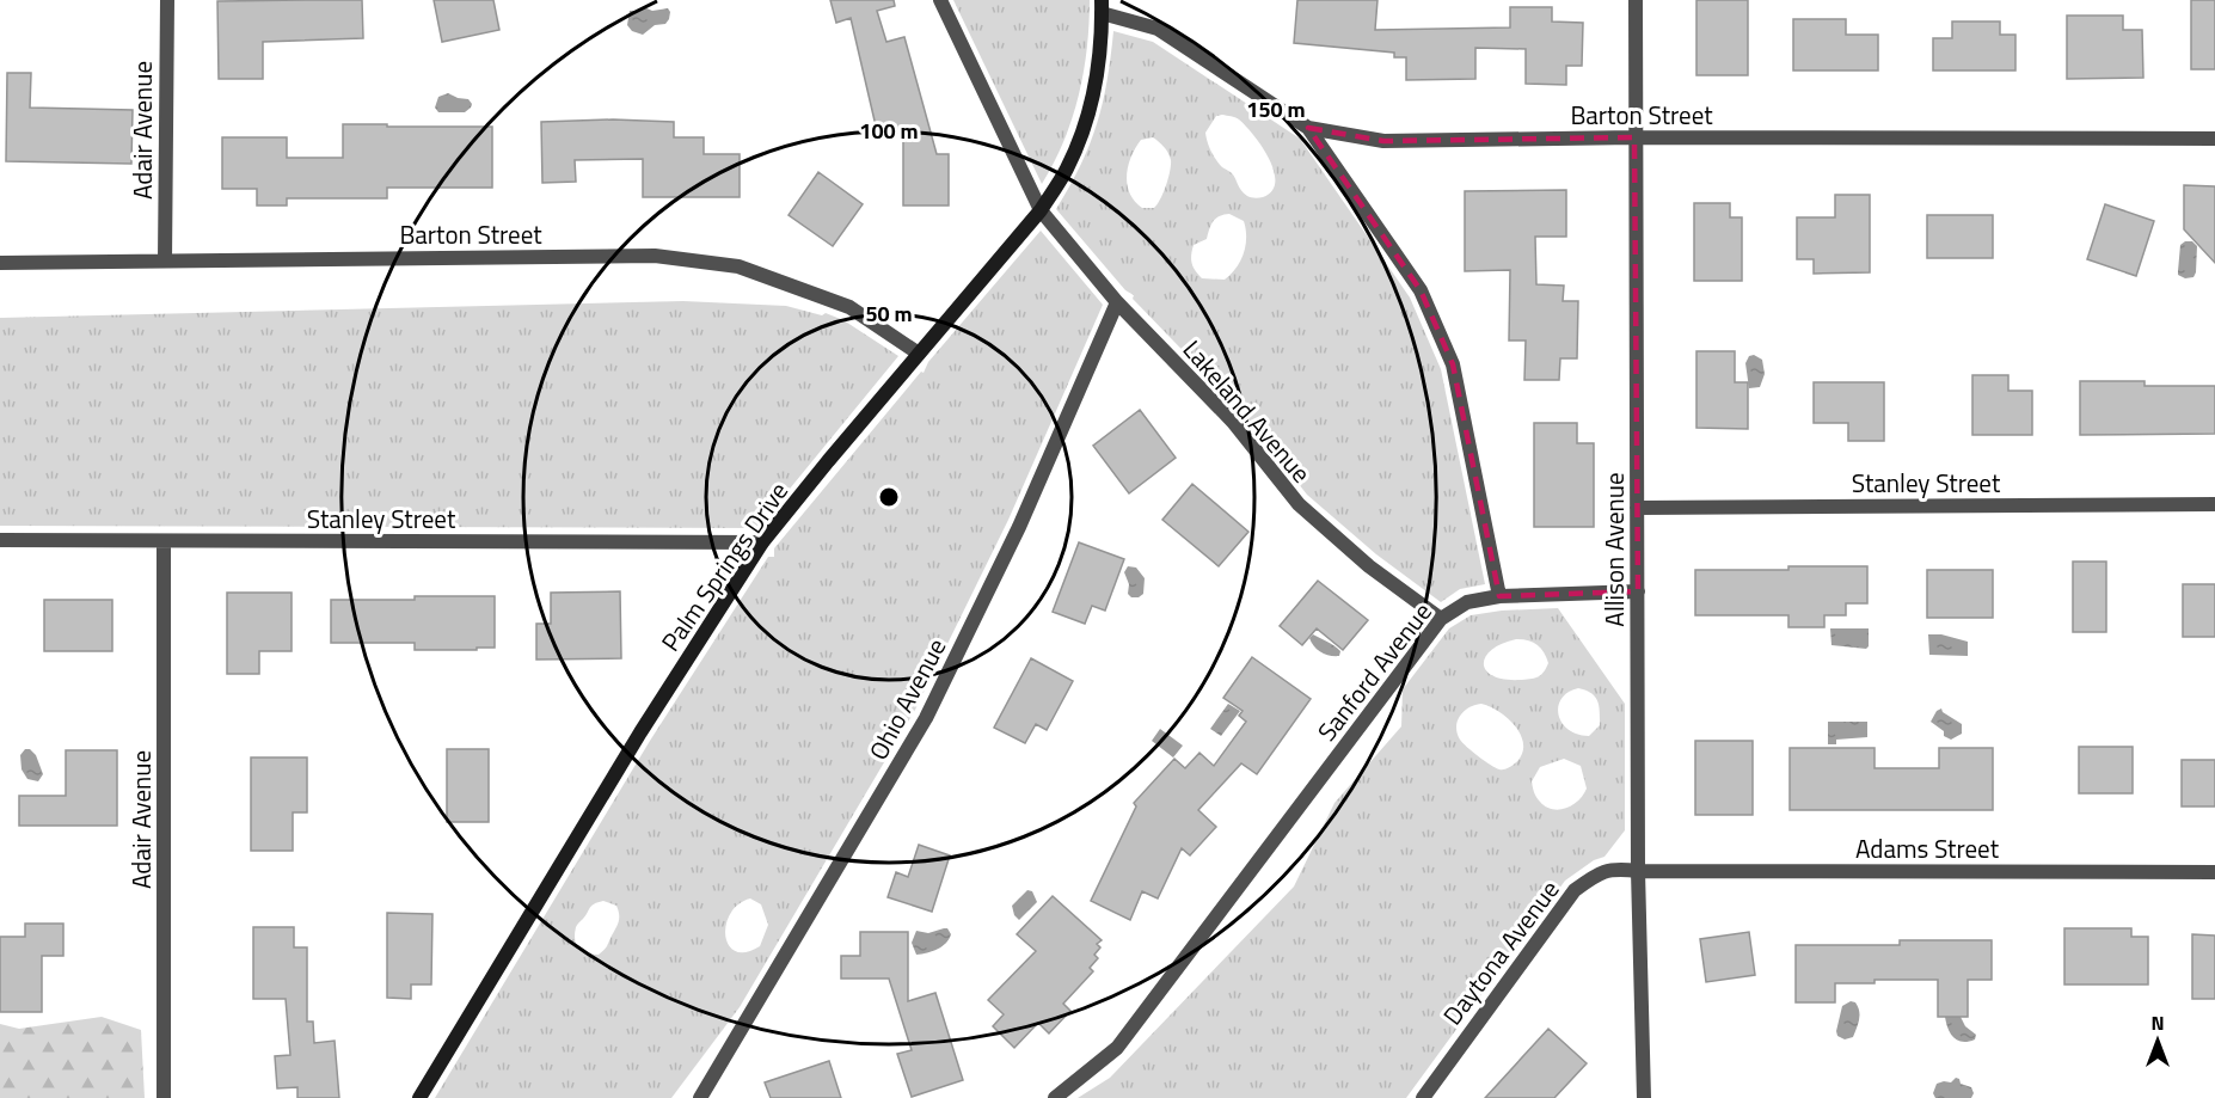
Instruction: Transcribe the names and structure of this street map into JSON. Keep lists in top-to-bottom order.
{
  "streets": {
    "street": [
      "Barton Street",
      "Adair Avenue",
      "Lakeland Avenue",
      "Stanley Street",
      "Allison Avenue",
      "Palm Springs Drive",
      "Sanford Avenue",
      "Ohio Avenue",
      "Adams Street",
      "Daytona Avenue"
    ]
  },
  "crossings": [
    ["Barton Street", "Adair Avenue"],
    ["Barton Street", "Allison Avenue"],
    ["Barton Street", "Palm Springs Drive"],
    ["Adair Avenue", "Stanley Street"],
    ["Lakeland Avenue", "Palm Springs Drive"],
    ["Lakeland Avenue", "Sanford Avenue"],
    ["Lakeland Avenue", "Ohio Avenue"],
    ["Stanley Street", "Allison Avenue"],
    ["Stanley Street", "Palm Springs Drive"],
    ["Allison Avenue", "Adams Street"],
    ["Allison Avenue", "Daytona Avenue"],
    ["Adams Street", "Daytona Avenue"]
  ],
  "north": "top",
  "rings": ["150 m", "100 m", "50 m"]
}
